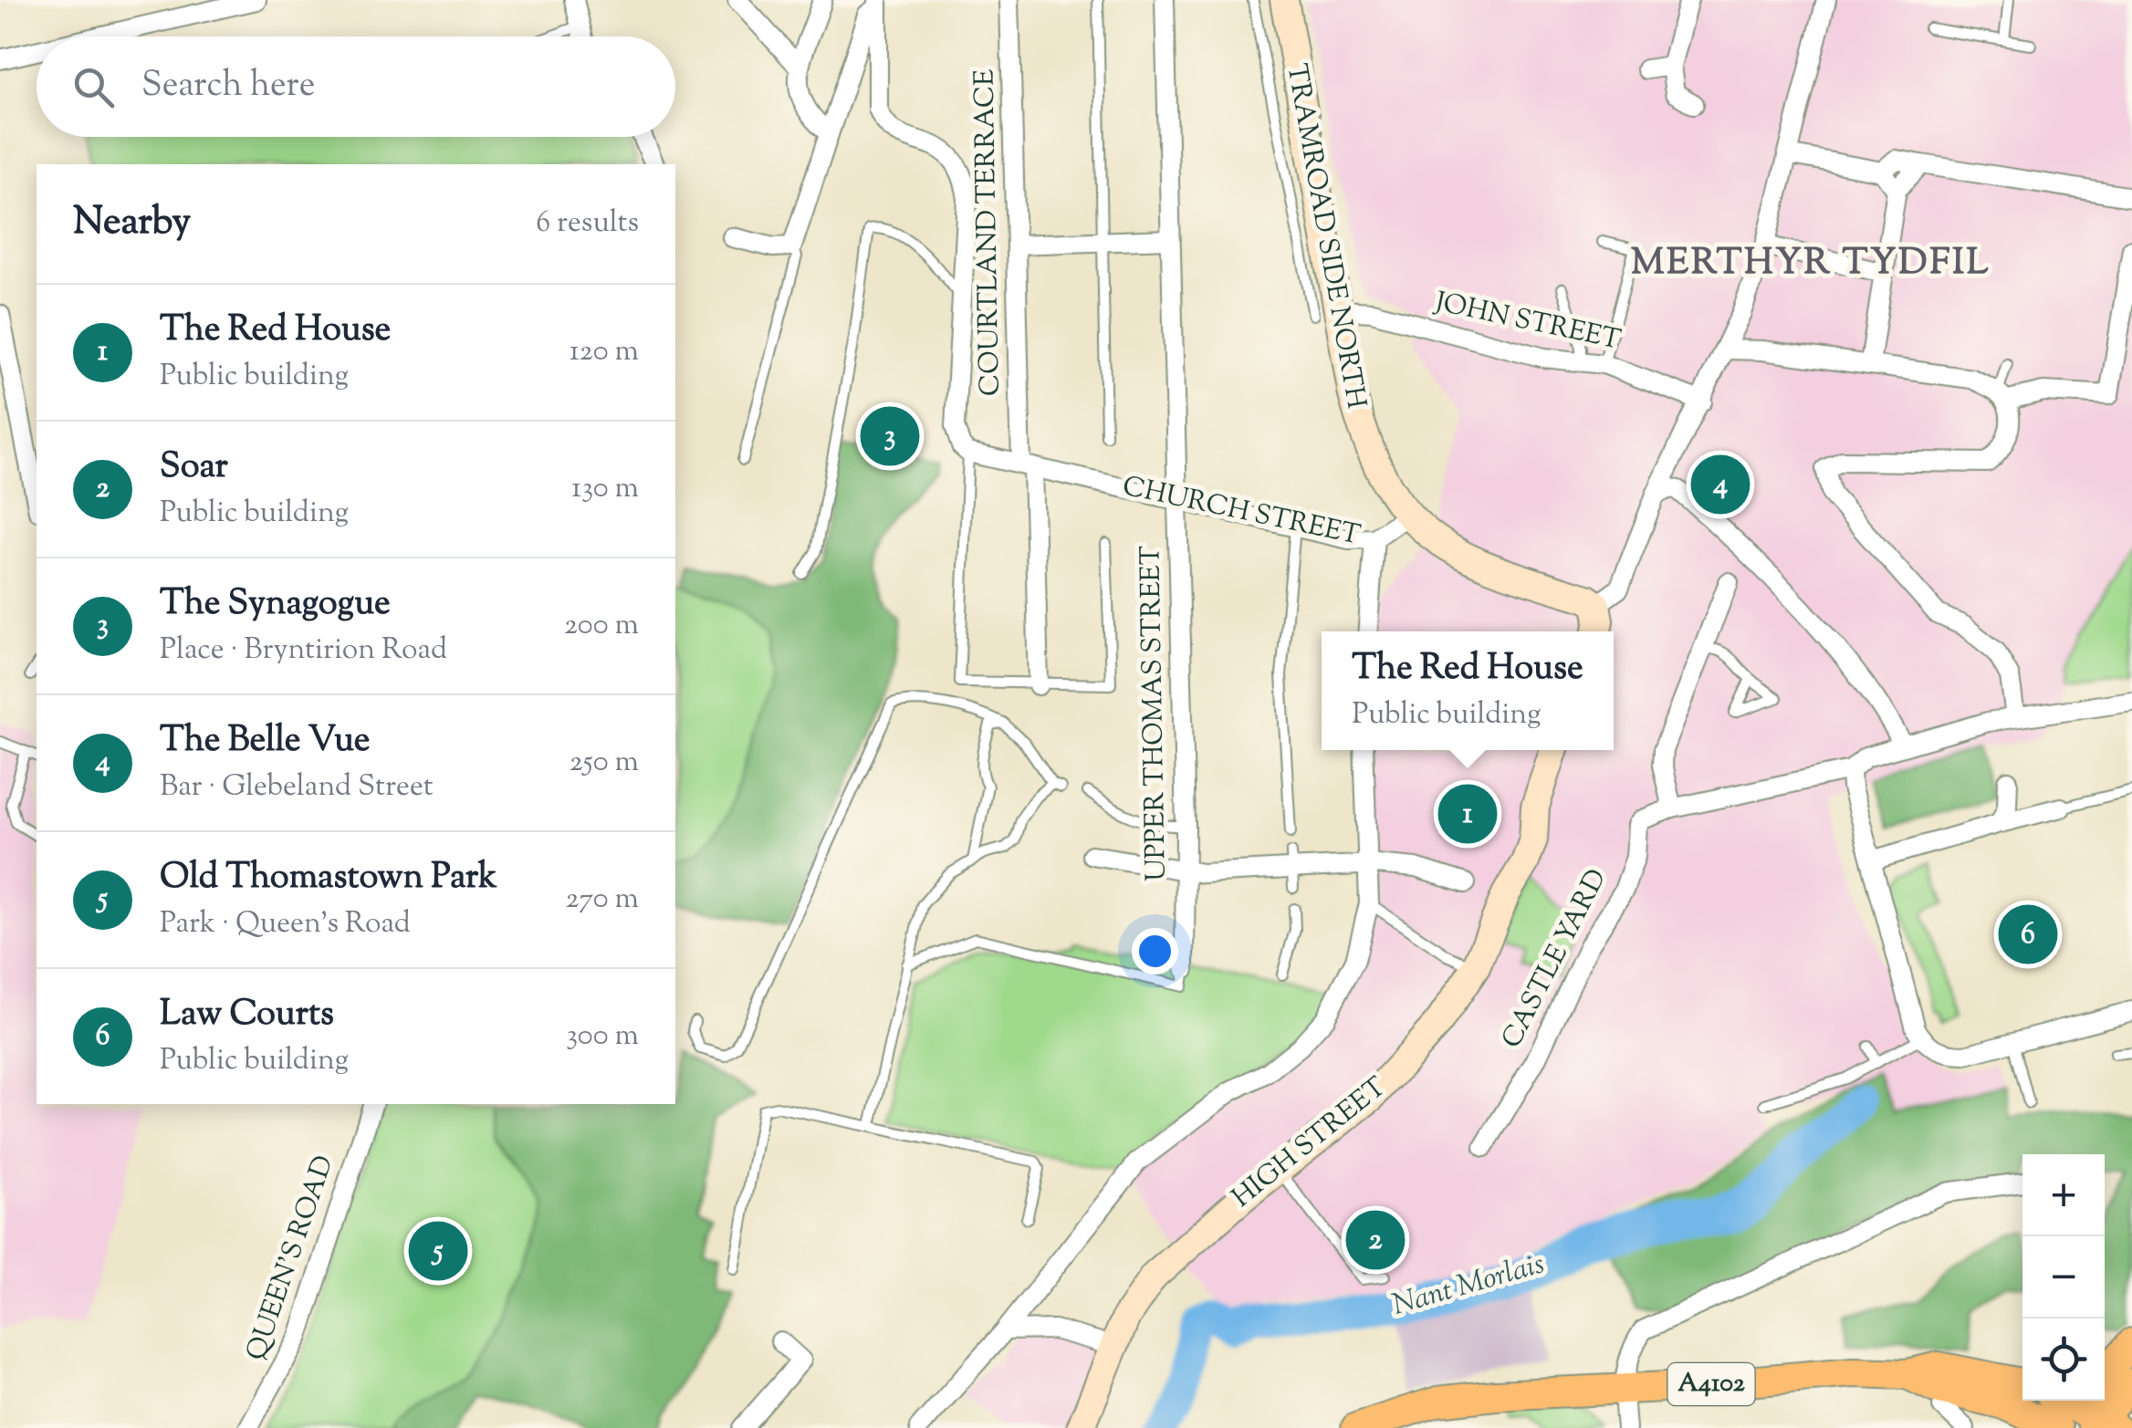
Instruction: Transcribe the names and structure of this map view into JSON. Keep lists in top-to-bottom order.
{
  "streets": {
    "main road": ["A4102"],
    "street": [
      "COURTLAND TERRACE",
      "TRAMROAD SIDE NORTH",
      "JOHN STREET",
      "CHURCH STREET",
      "UPPER THOMAS STREET",
      "CASTLE YARD",
      "HIGH STREET",
      "QUEEN'S ROAD"
    ]
  },
  "crossings": [
    ["COURTLAND TERRACE", "CHURCH STREET"],
    ["TRAMROAD SIDE NORTH", "JOHN STREET"],
    ["TRAMROAD SIDE NORTH", "CHURCH STREET"],
    ["CHURCH STREET", "UPPER THOMAS STREET"]
  ],
  "districts": ["MERTHYR TYDFIL"],
  "water": ["Nant Morlais"],
  "page": {
    "search": "Search here",
    "heading": ["Nearby", "6 results"],
    "list": [
      {
        "mark": "1",
        "name": "The Red House",
        "note": "Public building",
        "value": "120 m"
      },
      {
        "mark": "2",
        "name": "Soar",
        "note": "Public building",
        "value": "130 m"
      },
      {
        "mark": "3",
        "name": "The Synagogue",
        "note": "Place · Bryntirion Road",
        "value": "200 m"
      },
      {
        "mark": "4",
        "name": "The Belle Vue",
        "note": "Bar · Glebeland Street",
        "value": "250 m"
      },
      {
        "mark": "5",
        "name": "Old Thomastown Park",
        "note": "Park · Queen's Road",
        "value": "270 m"
      },
      {
        "mark": "6",
        "name": "Law Courts",
        "note": "Public building",
        "value": "300 m"
      }
    ],
    "pins": [
      "3",
      "4",
      "1",
      "6",
      "2",
      "5"
    ],
    "popup": ["The Red House", "Public building"],
    "map_buttons": ["+", "−"]
  }
}
